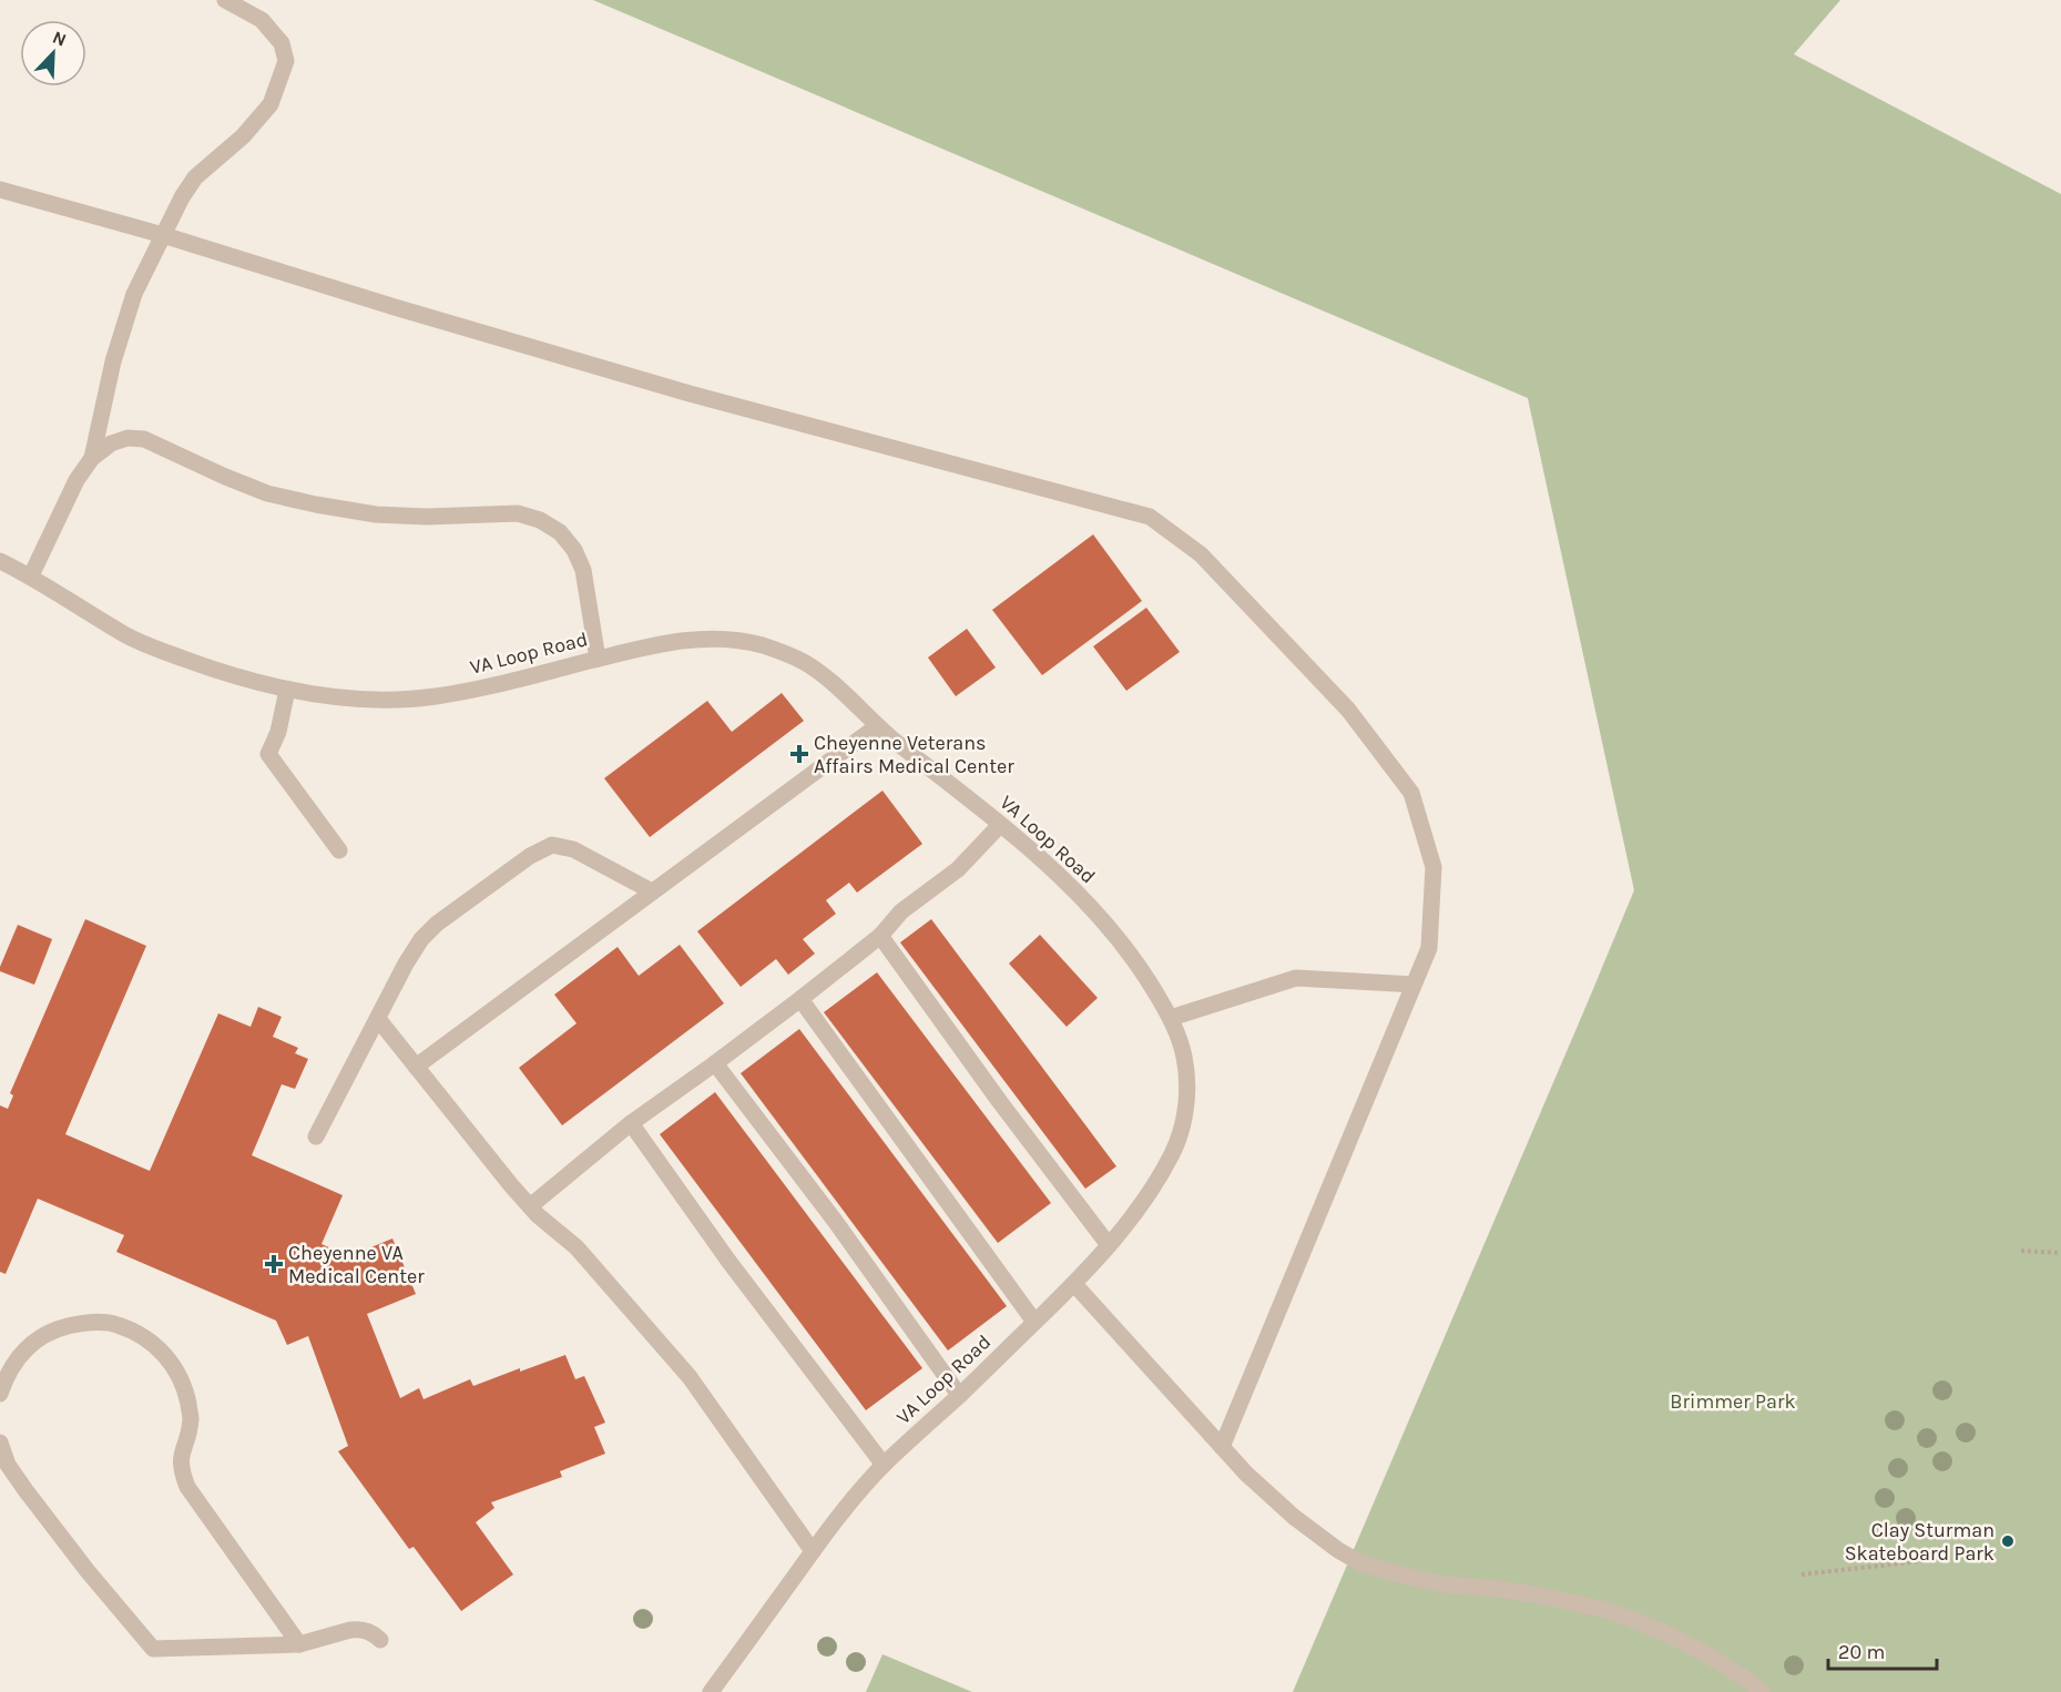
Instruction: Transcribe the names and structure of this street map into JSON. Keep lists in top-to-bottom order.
{
  "streets": {
    "lane": ["VA Loop Road"]
  },
  "parks": ["Brimmer Park"],
  "places": {
    "health": ["Cheyenne Veterans Affairs Medical Center", "Cheyenne VA Medical Center"],
    "other": ["Clay Sturman Skateboard Park"]
  },
  "scale_bar": "20 m",
  "north": "top right"
}
